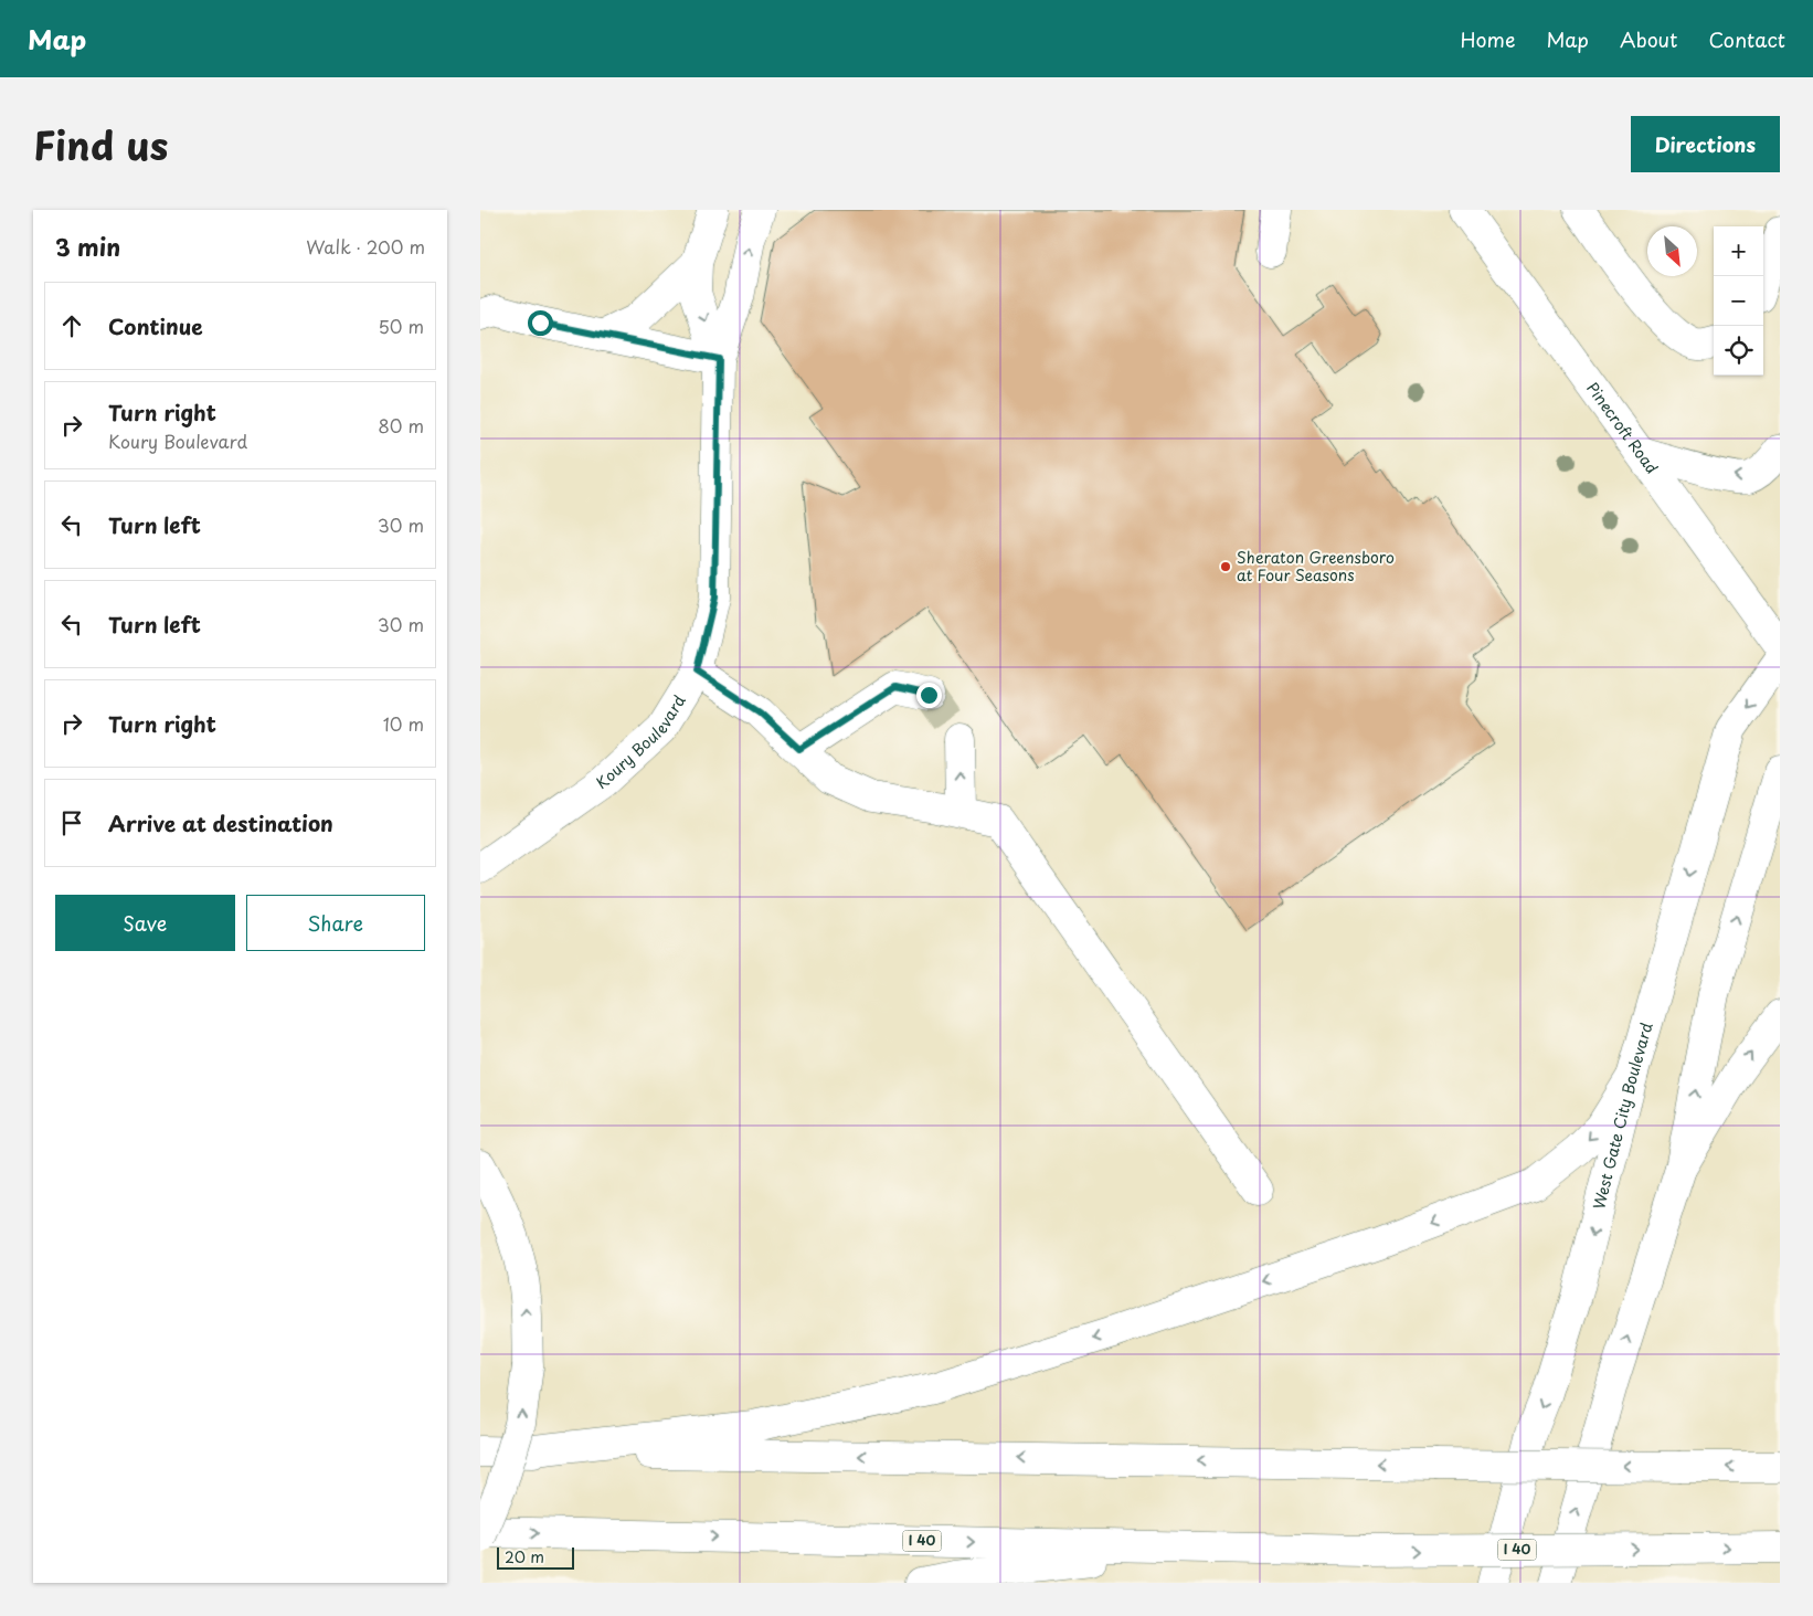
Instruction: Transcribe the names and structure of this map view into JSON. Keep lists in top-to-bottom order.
{
  "streets": {
    "main road": [
      "Pinecroft Road",
      "Koury Boulevard",
      "West Gate City Boulevard",
      "I 40"
    ]
  },
  "places": ["Sheraton Greensboro at Four Seasons"],
  "scale_bar": "20 m",
  "north": "bottom right",
  "page": {
    "header": "Map",
    "nav": [
      "Home",
      "Map",
      "About",
      "Contact"
    ],
    "title": "Find us",
    "buttons": [
      "Directions",
      ["Save", "Share"]
    ],
    "heading": ["3 min", "Walk · 200 m"],
    "map_buttons": ["+", "−"],
    "list": [
      ["Continue", "50 m"],
      ["Turn right", "Koury Boulevard", "80 m"],
      ["Turn left", "30 m"],
      ["Turn left", "30 m"],
      ["Turn right", "10 m"],
      "Arrive at destination"
    ],
    "scale": "20 m"
  }
}
